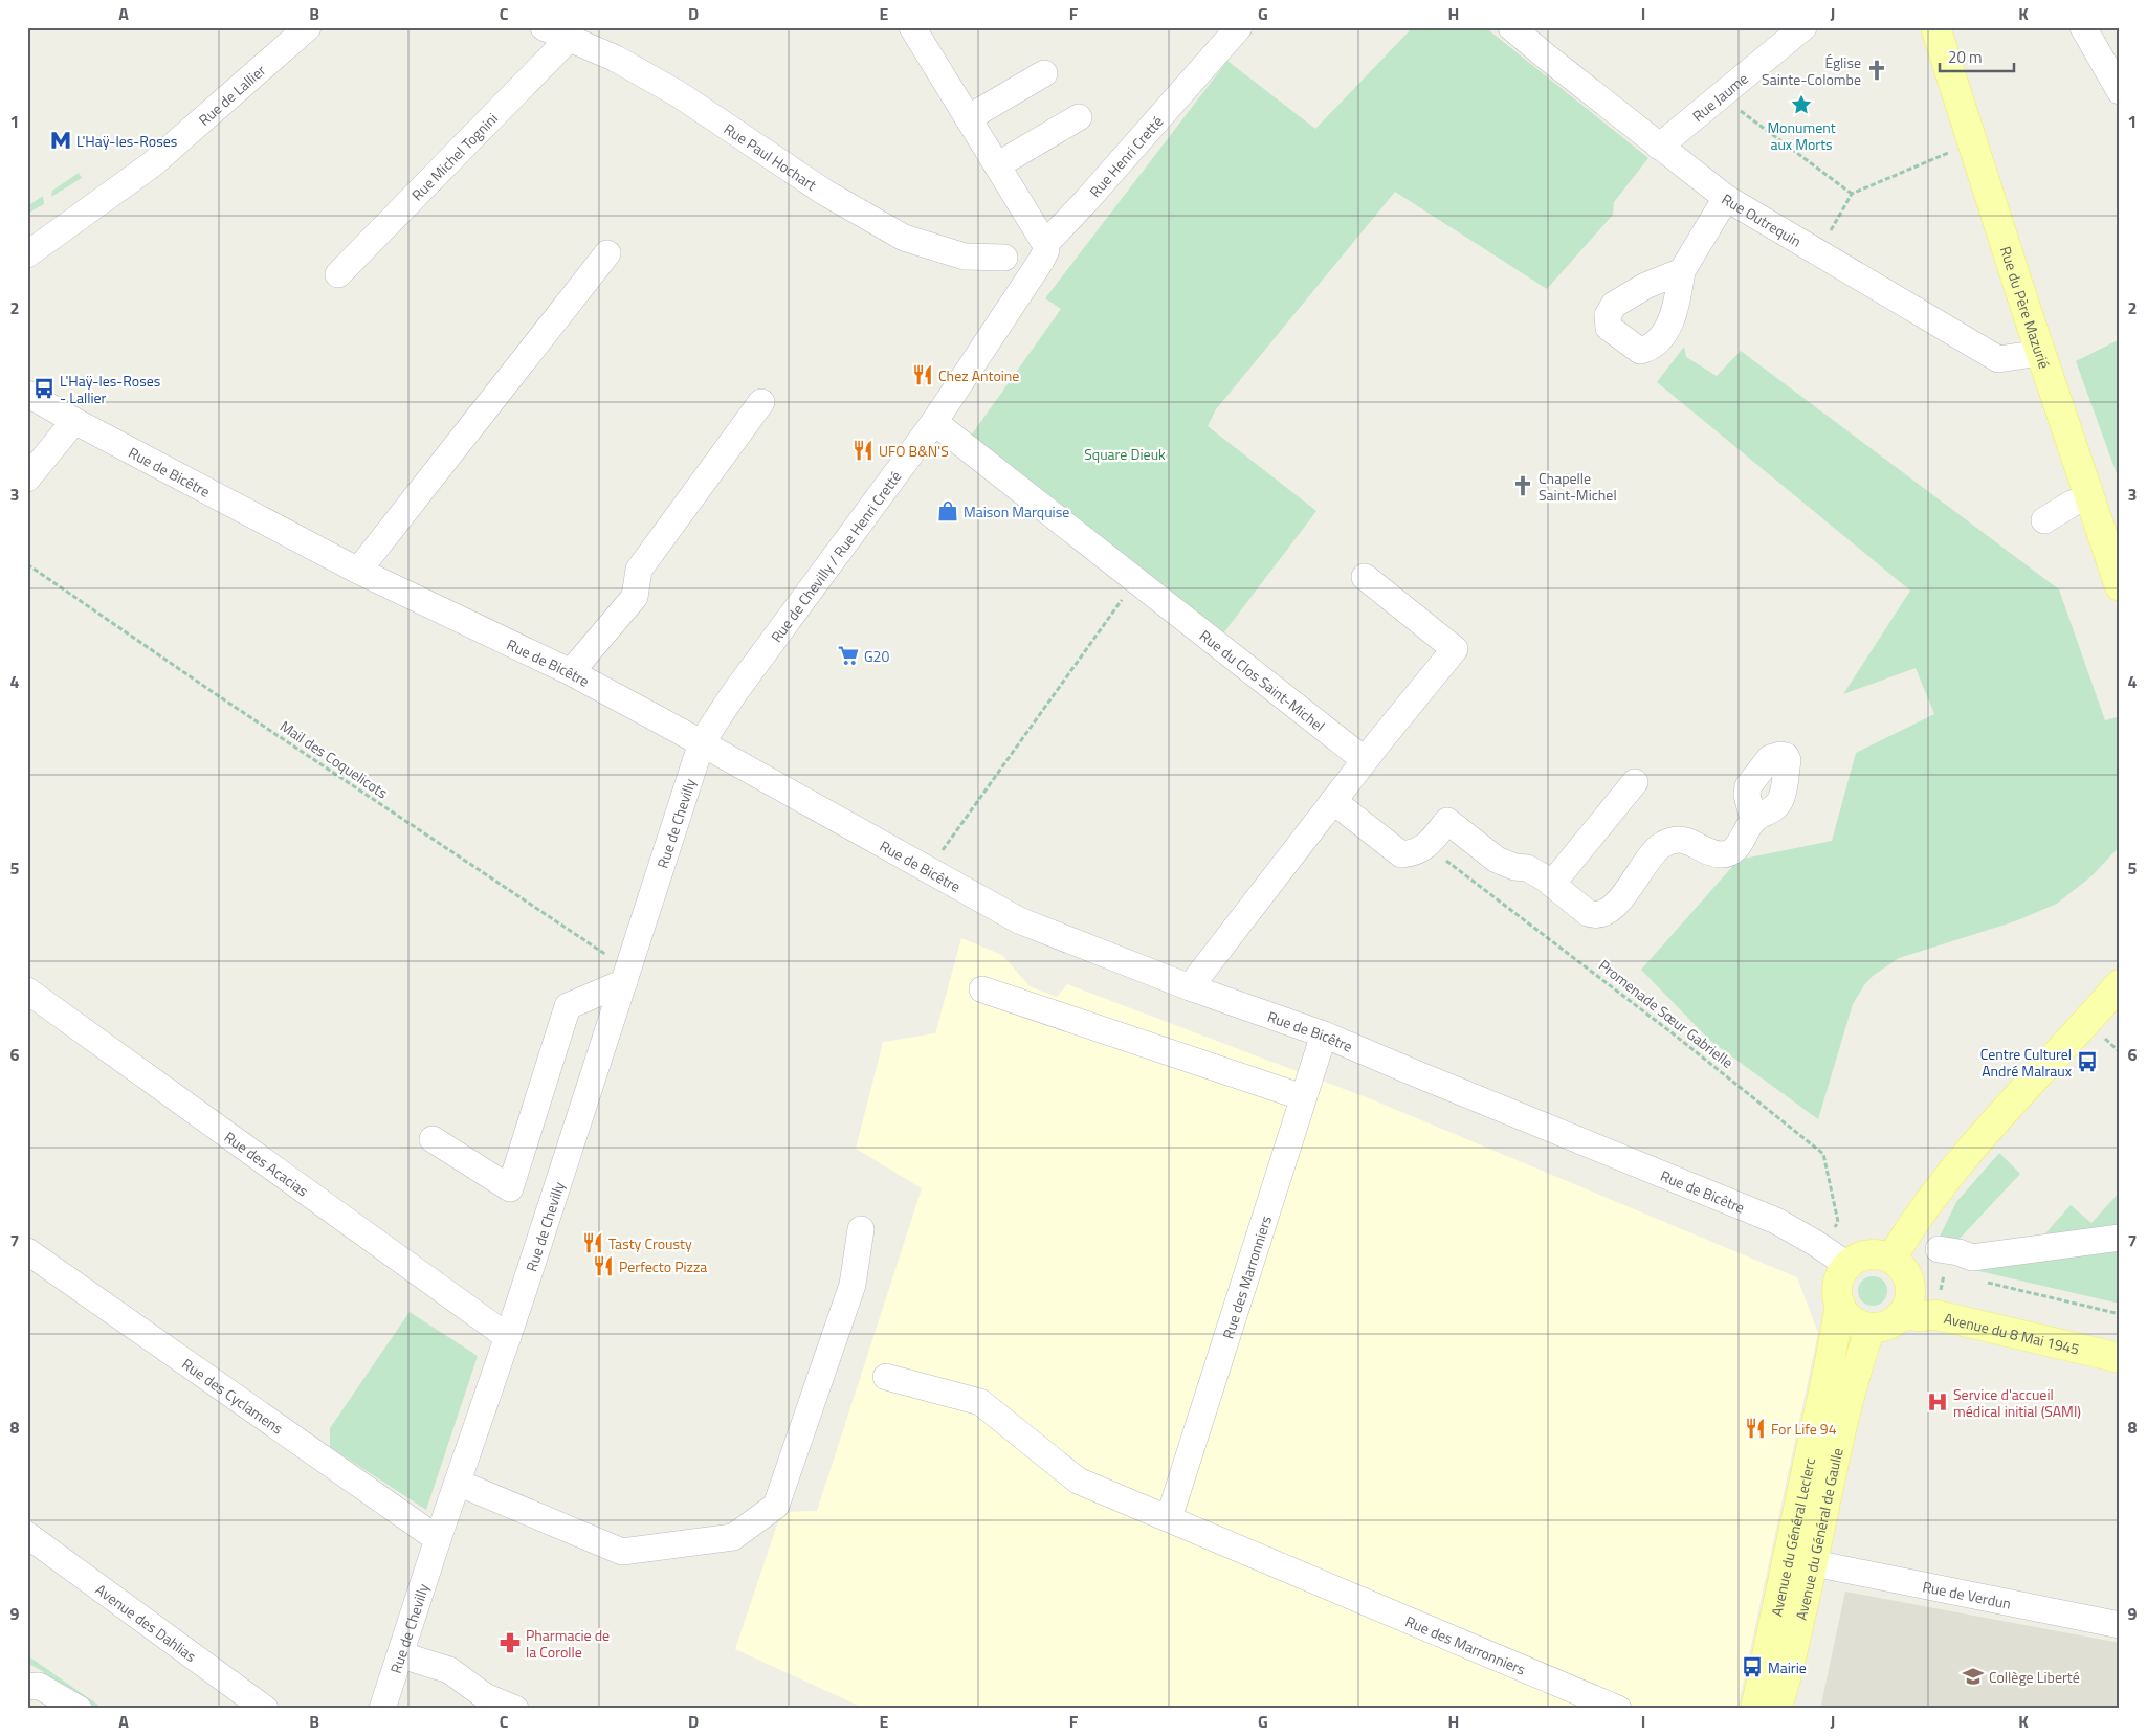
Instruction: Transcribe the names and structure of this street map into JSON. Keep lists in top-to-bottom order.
{
  "streets": {
    "main road": [
      "Rue du Père Mazurié",
      "Avenue du 8 Mai 1945",
      "Avenue du Général de Gaulle",
      "Avenue du Général Leclerc"
    ],
    "street": [
      "Rue de Lallier",
      "Rue Jaume",
      "Rue Michel Tognini",
      "Rue Paul Hochart",
      "Rue Henri Cretté",
      "Rue Outrequin",
      "Rue de Bicêtre",
      "Rue de Chevilly / Rue Henri Cretté",
      "Rue du Clos Saint-Michel",
      "Rue de Chevilly",
      "Rue des Acacias",
      "Rue des Marronniers",
      "Rue des Cyclamens",
      "Rue de Verdun",
      "Avenue des Dahlias"
    ],
    "path": ["Mail des Coquelicots", "Promenade Sœur Gabrielle"]
  },
  "crossings": [
    ["Rue Jaume", "Rue Outrequin"],
    ["Rue Michel Tognini", "Rue Paul Hochart"],
    ["Rue Henri Cretté", "Rue de Chevilly / Rue Henri Cretté"],
    ["Rue Outrequin", "Rue du Père Mazurié"],
    ["Rue de Bicêtre", "Rue de Chevilly / Rue Henri Cretté"],
    ["Rue de Bicêtre", "Rue de Chevilly"],
    ["Rue de Bicêtre", "Rue des Marronniers"],
    ["Rue de Bicêtre", "Avenue du 8 Mai 1945"],
    ["Rue de Bicêtre", "Avenue du Général de Gaulle"],
    ["Rue de Bicêtre", "Avenue du Général Leclerc"],
    ["Rue de Chevilly / Rue Henri Cretté", "Rue du Clos Saint-Michel"],
    ["Rue de Chevilly / Rue Henri Cretté", "Rue de Chevilly"],
    ["Mail des Coquelicots", "Rue de Chevilly"],
    ["Rue de Chevilly", "Rue des Acacias"],
    ["Rue de Chevilly", "Rue des Cyclamens"],
    ["Avenue du 8 Mai 1945", "Avenue du Général de Gaulle"],
    ["Avenue du 8 Mai 1945", "Avenue du Général Leclerc"],
    ["Avenue du Général de Gaulle", "Avenue du Général Leclerc"],
    ["Avenue du Général de Gaulle", "Rue de Verdun"]
  ],
  "parks": ["Square Dieuk"],
  "places": {
    "church": ["Église Sainte-Colombe", "Chapelle Saint-Michel"],
    "place": ["Monument aux Morts"],
    "metro station": ["L'Haÿ-les-Roses"],
    "restaurant": [
      "Chez Antoine",
      "UFO B&N'S",
      "Tasty Crousty",
      "Perfecto Pizza",
      "For Life 94"
    ],
    "bus stop": ["L'Haÿ-les-Roses - Lallier", "Centre Culturel André Malraux", "Mairie"],
    "shop": ["Maison Marquise"],
    "supermarket": ["G20"],
    "hospital": ["Service d'accueil médical initial (SAMI)"],
    "pharmacy": ["Pharmacie de la Corolle"],
    "school or university": ["Collège Liberté"]
  },
  "scale_bar": "20 m",
  "grid": {
    "columns": [
      "A",
      "B",
      "C",
      "D",
      "E",
      "F",
      "G",
      "H",
      "I",
      "J",
      "K"
    ],
    "rows": [
      "1",
      "2",
      "3",
      "4",
      "5",
      "6",
      "7",
      "8",
      "9"
    ]
  }
}
